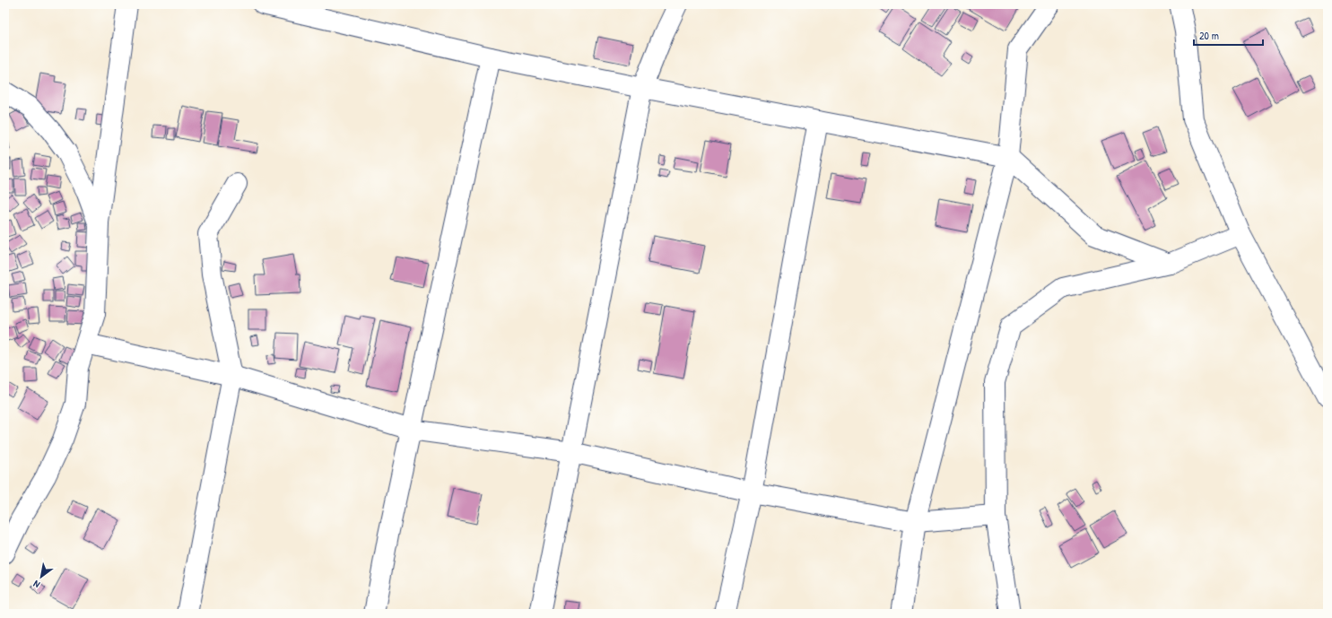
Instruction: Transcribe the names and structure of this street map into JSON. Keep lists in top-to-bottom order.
{
  "scale_bar": "20 m",
  "north": "bottom left"
}
